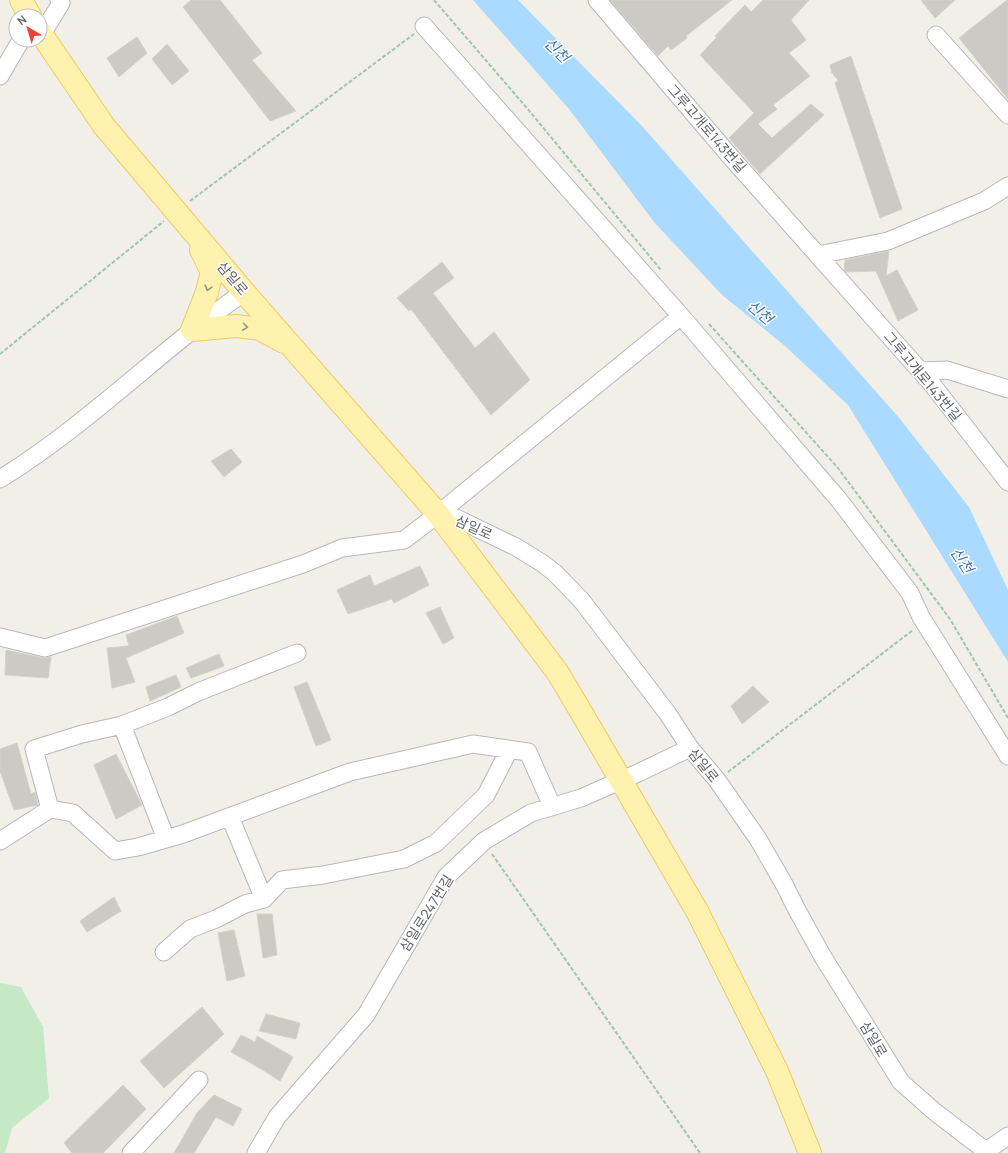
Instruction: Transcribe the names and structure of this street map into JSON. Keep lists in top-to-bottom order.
{
  "streets": {
    "main road": ["삼일로"],
    "street": ["그루고개로143번길", "삼일로247번길"]
  },
  "crossings": [
    ["삼일로", "삼일로247번길"]
  ],
  "water": ["신천"],
  "north": "top left"
}
